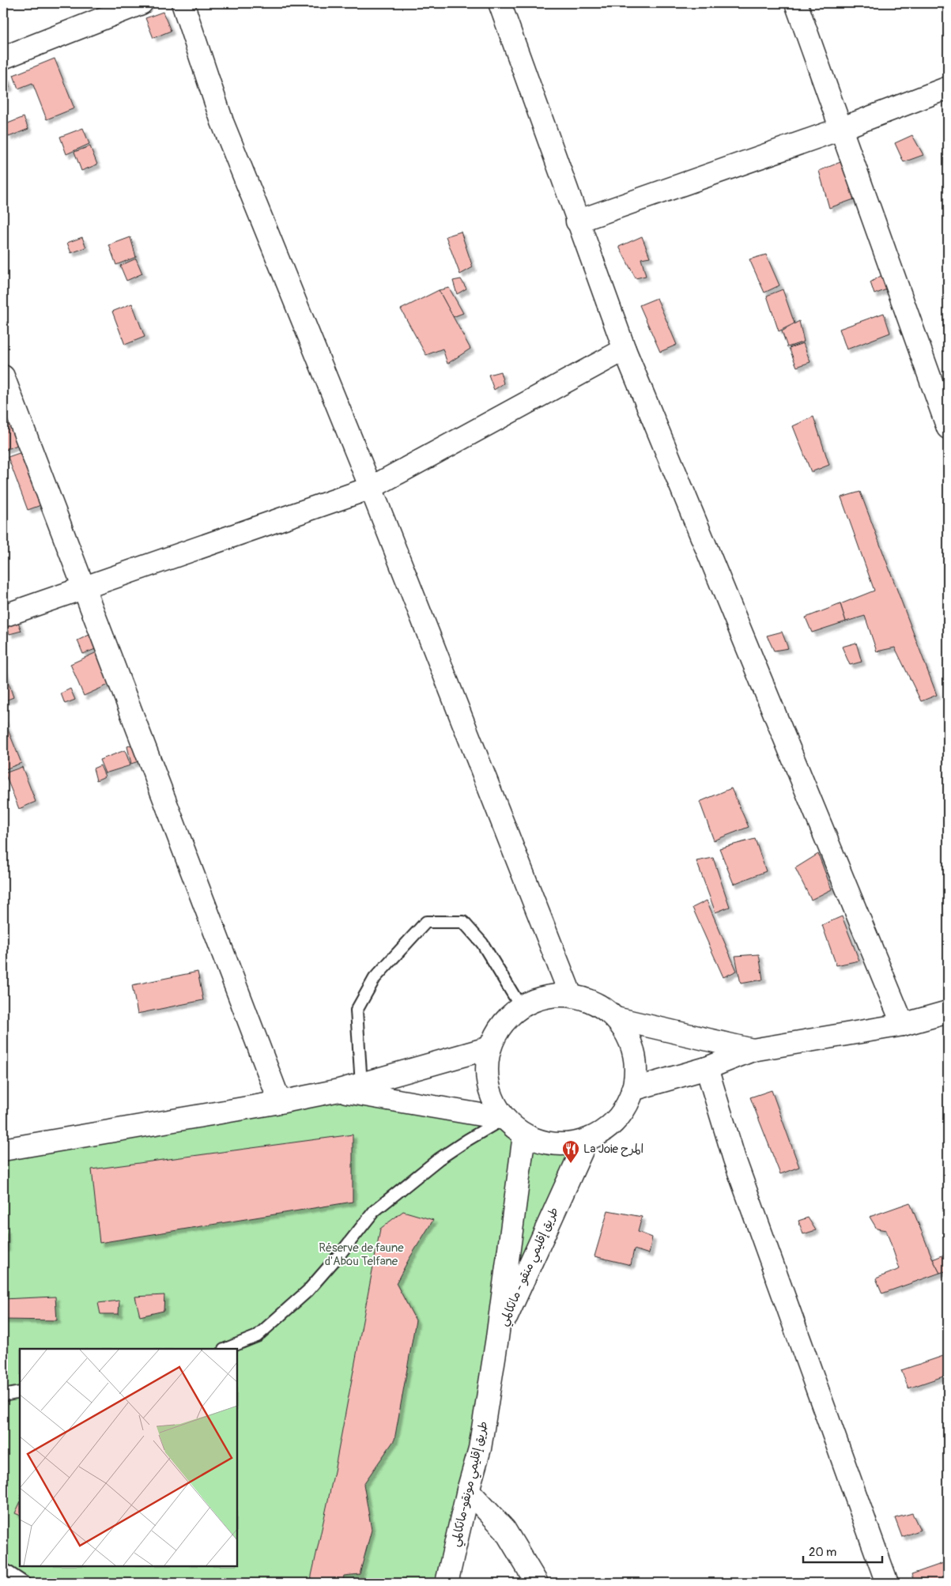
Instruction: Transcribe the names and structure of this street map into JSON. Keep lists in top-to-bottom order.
{
  "streets": {
    "main road": ["طريق إقليمي منقو - مانكالمي", "طريق إقليمي مونقو-مانكالمي"]
  },
  "crossings": [
    ["طريق إقليمي منقو - مانكالمي", "طريق إقليمي مونقو-مانكالمي"]
  ],
  "parks": ["Réserve de faune d'Abou Telfane"],
  "places": {
    "restaurant": ["La Joie المرح"]
  },
  "scale_bar": "20 m"
}
